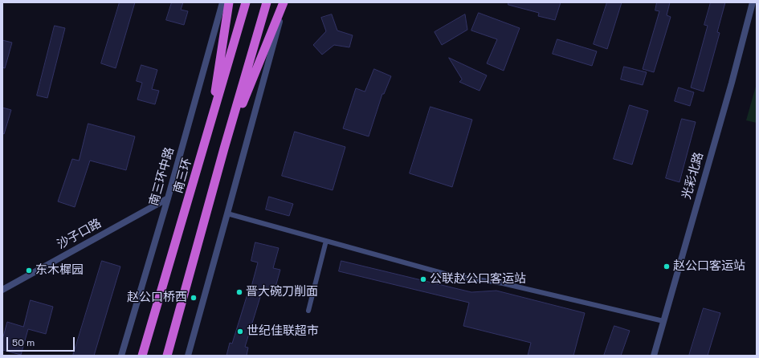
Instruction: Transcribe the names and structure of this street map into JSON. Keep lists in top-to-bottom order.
{
  "streets": {
    "highway": ["南三环"],
    "street": ["光彩北路", "南三环中路", "沙子口路"]
  },
  "crossings": [
    ["南三环中路", "沙子口路"]
  ],
  "places": [
    "赵公口客运站",
    "东木樨园",
    "公联赵公口客运站",
    "晋大碗刀削面",
    "赵公口桥西",
    "世纪佳联超市"
  ],
  "scale_bar": "50 m"
}
